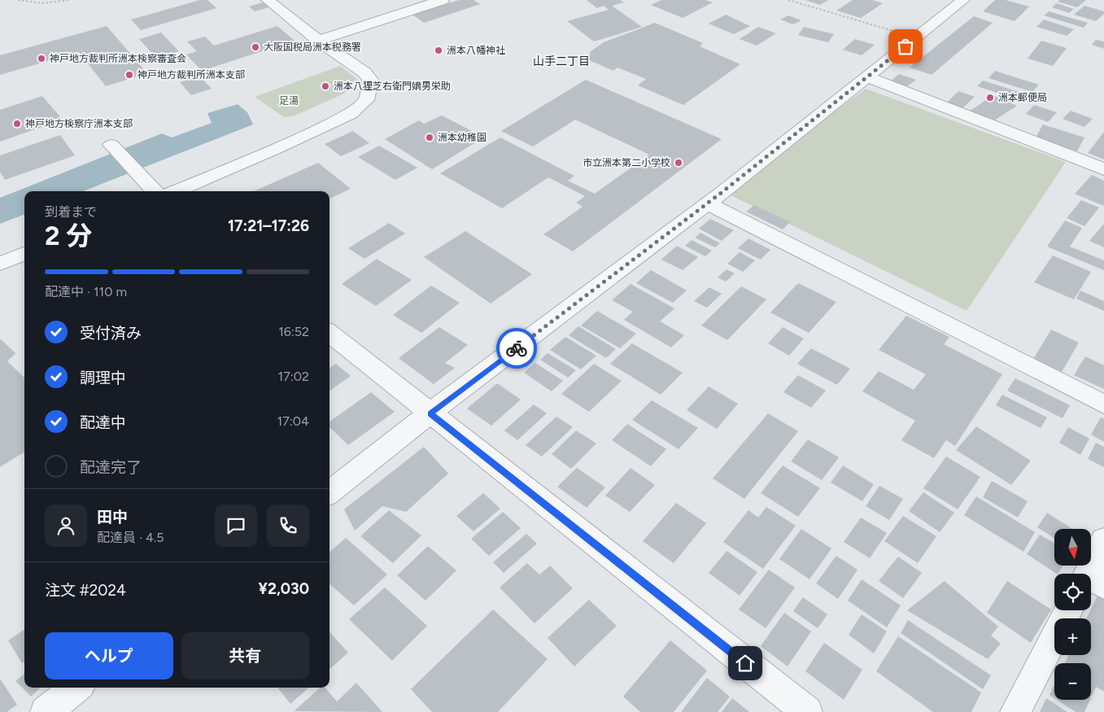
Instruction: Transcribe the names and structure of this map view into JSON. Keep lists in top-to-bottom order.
{
  "districts": ["山手二丁目"],
  "parks": ["足湯"],
  "places": [
    "大阪国税局洲本税務署",
    "洲本八幡神社",
    "神戸地方裁判所洲本検察審査会",
    "神戸地方裁判所洲本支部",
    "洲本八狸芝右衛門嫡男栄助",
    "洲本郵便局",
    "神戸地方検察庁洲本支部",
    "洲本幼稚園",
    "市立洲本第二小学校"
  ],
  "north": "bottom",
  "page": {
    "heading": ["2 分", "到着まで", "17:21–17:26"],
    "panel": [
      "田中",
      "配達員 · 4.5",
      "注文 #2024",
      "¥2,030"
    ],
    "bar": "配達中 · 110 m",
    "list": [
      ["受付済み", "16:52"],
      ["調理中", "17:02"],
      ["配達中", "17:04"],
      "配達完了"
    ],
    "map_buttons": ["+", "−"],
    "buttons": ["ヘルプ", "共有"]
  }
}
